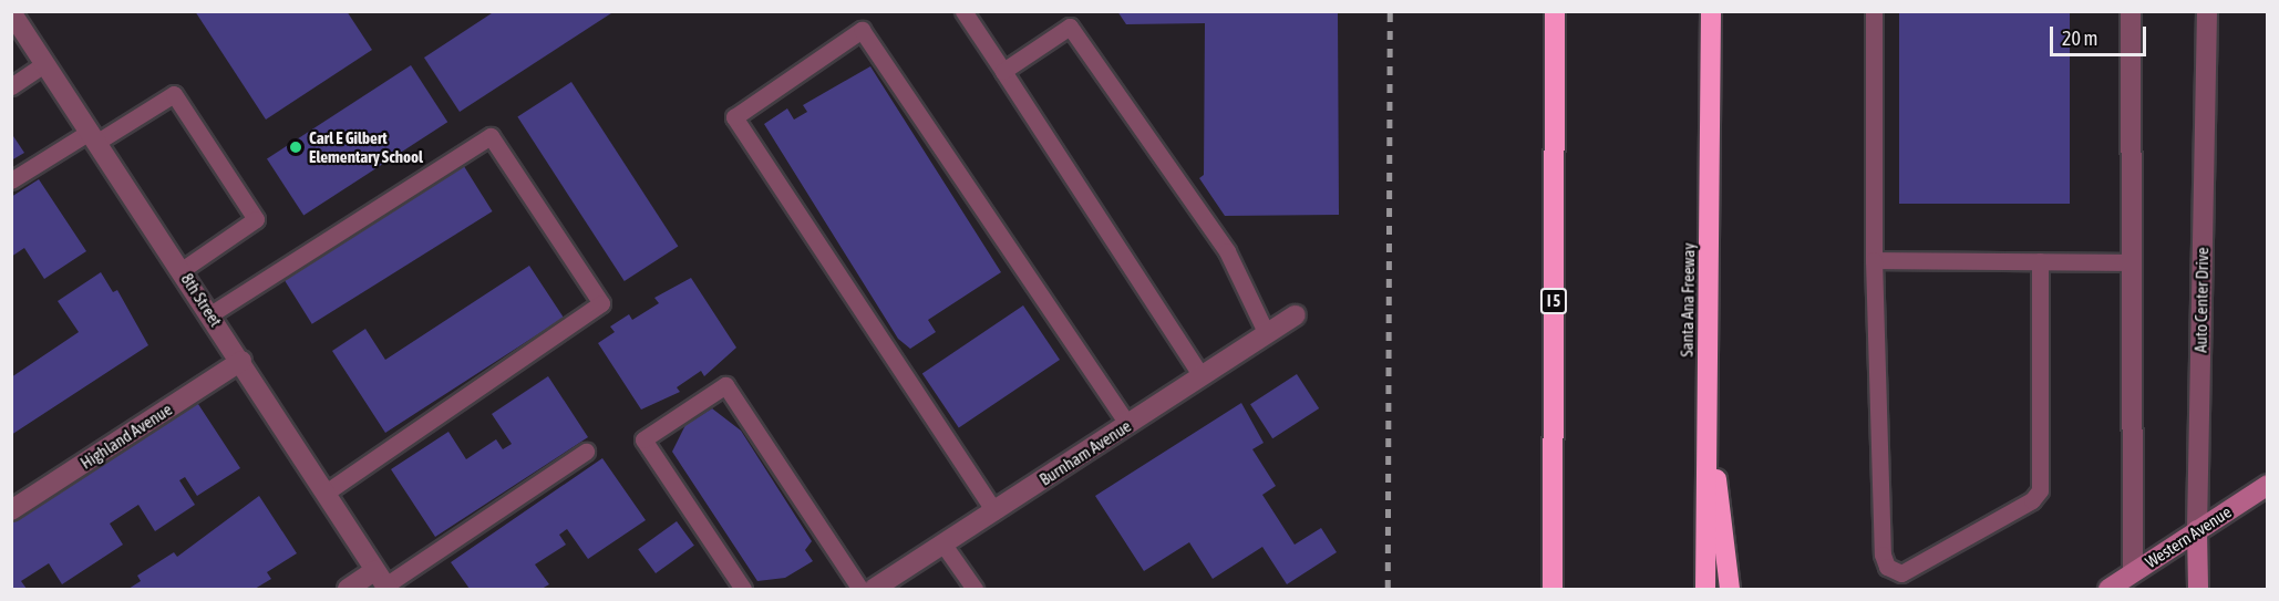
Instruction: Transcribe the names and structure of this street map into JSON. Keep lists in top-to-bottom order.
{
  "streets": {
    "highway": ["Santa Ana Freeway", "I 5"],
    "main road": ["Auto Center Drive", "Western Avenue"],
    "street": ["8th Street", "Highland Avenue", "Burnham Avenue"]
  },
  "crossings": [
    ["8th Street", "Highland Avenue"],
    ["Auto Center Drive", "Western Avenue"]
  ],
  "places": ["Carl E Gilbert Elementary School"],
  "scale_bar": "20 m"
}
